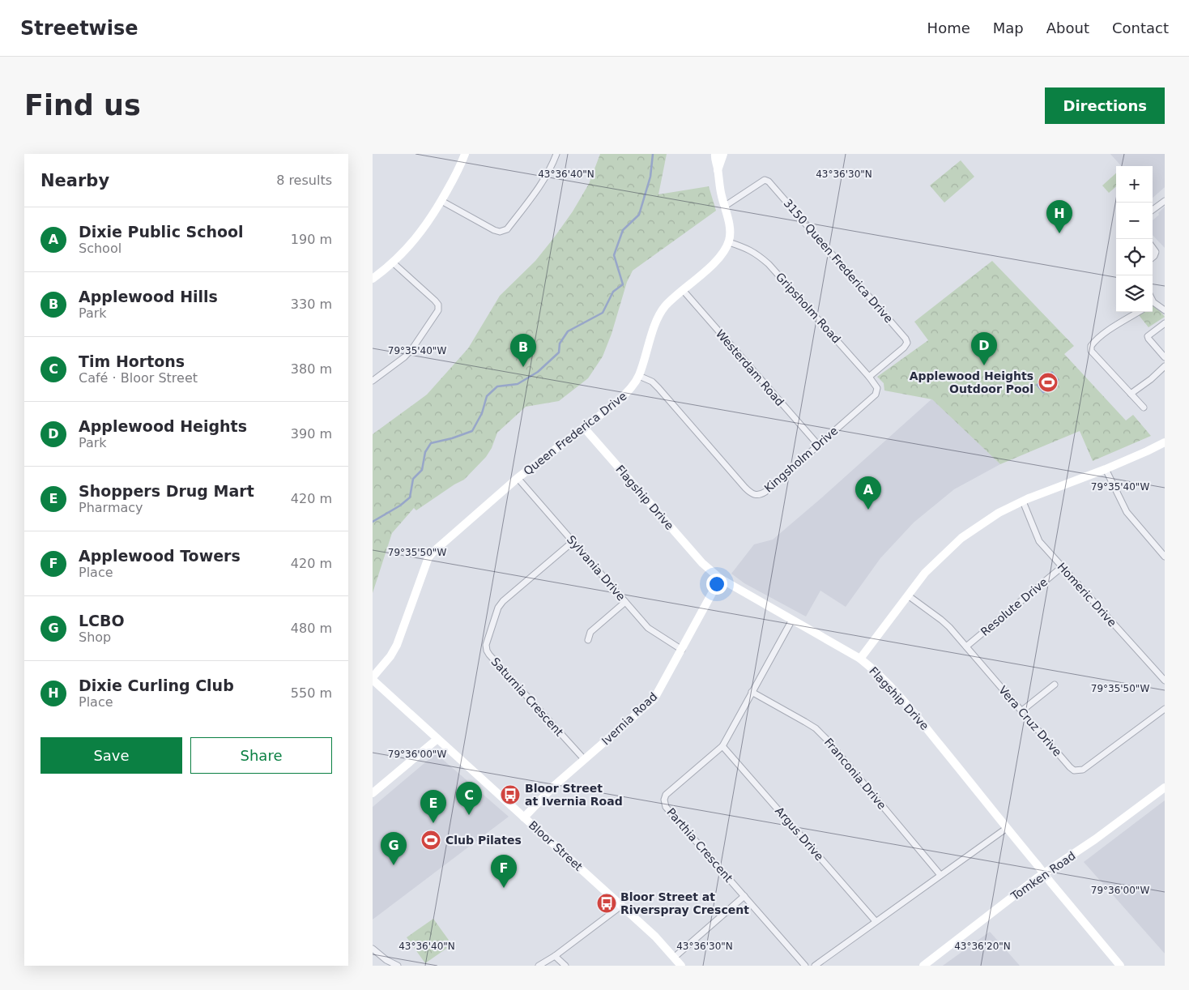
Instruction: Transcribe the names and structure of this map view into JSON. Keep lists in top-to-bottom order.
{
  "streets": {
    "street": [
      "3150 Queen Frederica Drive",
      "Gripsholm Road",
      "Westerdam Road",
      "Queen Frederica Drive",
      "Kingsholm Drive",
      "Flagship Drive",
      "Sylvania Drive",
      "Homeric Drive",
      "Resolute Drive",
      "Saturnia Crescent",
      "Ivernia Road",
      "Vera Cruz Drive",
      "Franconia Drive",
      "Argus Drive",
      "Parthia Crescent",
      "Bloor Street",
      "Tomken Road"
    ]
  },
  "crossings": [
    ["3150 Queen Frederica Drive", "Gripsholm Road"],
    ["Gripsholm Road", "Queen Frederica Drive"],
    ["Gripsholm Road", "Kingsholm Drive"],
    ["Westerdam Road", "Queen Frederica Drive"],
    ["Westerdam Road", "Kingsholm Drive"],
    ["Queen Frederica Drive", "Kingsholm Drive"],
    ["Queen Frederica Drive", "Flagship Drive"],
    ["Queen Frederica Drive", "Sylvania Drive"],
    ["Queen Frederica Drive", "Bloor Street"],
    ["Flagship Drive", "Ivernia Road"],
    ["Flagship Drive", "Parthia Crescent"],
    ["Flagship Drive", "Tomken Road"],
    ["Sylvania Drive", "Saturnia Crescent"],
    ["Sylvania Drive", "Ivernia Road"],
    ["Homeric Drive", "Resolute Drive"],
    ["Resolute Drive", "Vera Cruz Drive"],
    ["Saturnia Crescent", "Ivernia Road"],
    ["Ivernia Road", "Bloor Street"],
    ["Franconia Drive", "Parthia Crescent"],
    ["Argus Drive", "Parthia Crescent"]
  ],
  "places": {
    "sports": ["Applewood Heights Outdoor Pool", "Club Pilates"],
    "bus stop": ["Bloor Street at Ivernia Road", "Bloor Street at Riverspray Crescent"]
  },
  "page": {
    "header": "Streetwise",
    "nav": [
      "Home",
      "Map",
      "About",
      "Contact"
    ],
    "buttons": [
      "Directions",
      ["Save", "Share"]
    ],
    "title": "Find us",
    "heading": ["Nearby", "8 results"],
    "map_buttons": ["+", "−"],
    "pins": [
      "H",
      "D",
      "B",
      "A",
      "C",
      "E",
      "G",
      "F"
    ],
    "list": [
      {
        "mark": "A",
        "name": "Dixie Public School",
        "note": "School",
        "value": "190 m"
      },
      {
        "mark": "B",
        "name": "Applewood Hills",
        "note": "Park",
        "value": "330 m"
      },
      {
        "mark": "C",
        "name": "Tim Hortons",
        "note": "Café · Bloor Street",
        "value": "380 m"
      },
      {
        "mark": "D",
        "name": "Applewood Heights",
        "note": "Park",
        "value": "390 m"
      },
      {
        "mark": "E",
        "name": "Shoppers Drug Mart",
        "note": "Pharmacy",
        "value": "420 m"
      },
      {
        "mark": "F",
        "name": "Applewood Towers",
        "note": "Place",
        "value": "420 m"
      },
      {
        "mark": "G",
        "name": "LCBO",
        "note": "Shop",
        "value": "480 m"
      },
      {
        "mark": "H",
        "name": "Dixie Curling Club",
        "note": "Place",
        "value": "550 m"
      }
    ]
  },
  "coordinates": [
    "43°36'40\"N",
    "43°36'30\"N",
    "79°35'40\"W",
    "79°35'50\"W",
    "79°36'00\"W",
    "43°36'20\"N"
  ]
}
